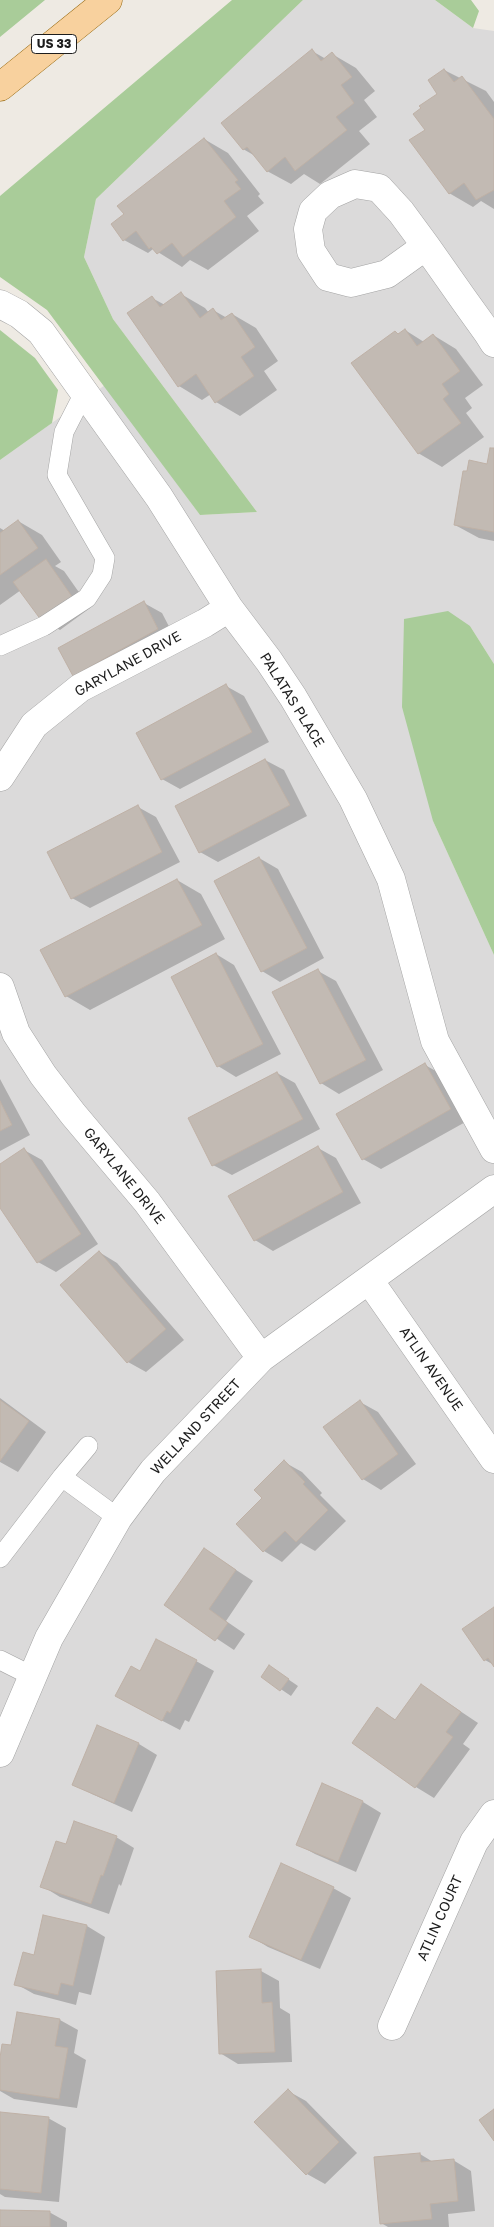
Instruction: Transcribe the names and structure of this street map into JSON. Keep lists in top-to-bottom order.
{
  "streets": {
    "main road": ["US 33"],
    "street": [
      "GARYLANE DRIVE",
      "PALATAS PLACE",
      "ATLIN AVENUE",
      "WELLAND STREET",
      "ATLIN COURT"
    ]
  },
  "crossings": [
    ["GARYLANE DRIVE", "PALATAS PLACE"],
    ["GARYLANE DRIVE", "WELLAND STREET"],
    ["ATLIN AVENUE", "WELLAND STREET"]
  ]
}
